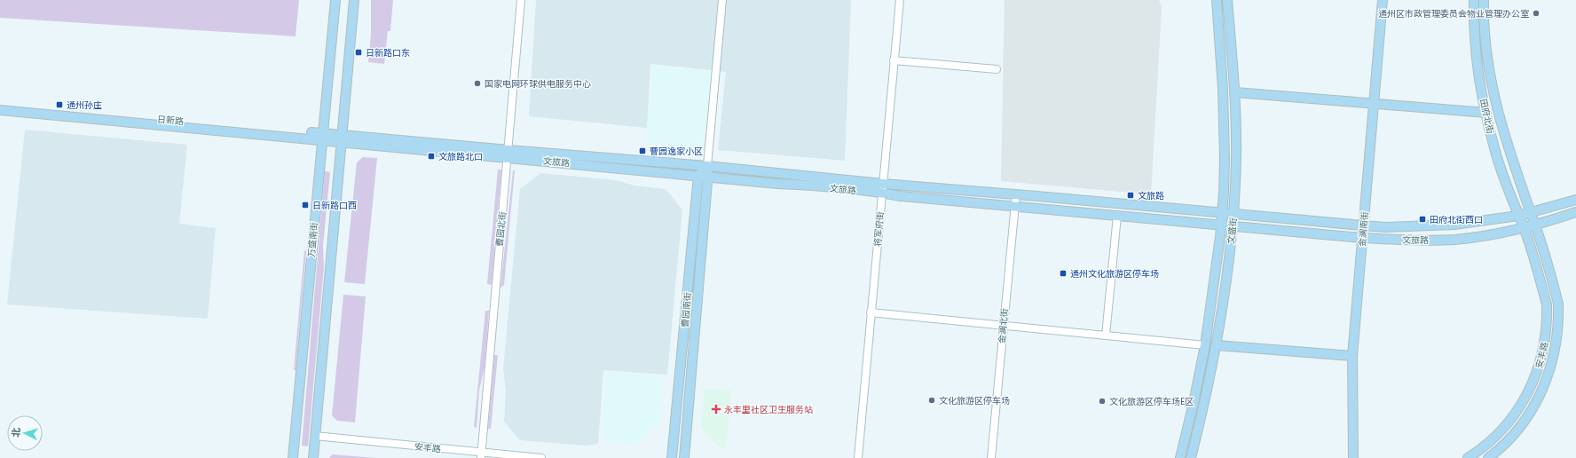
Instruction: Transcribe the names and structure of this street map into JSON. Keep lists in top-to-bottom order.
{
  "streets": {
    "main road": [
      "田府北街",
      "日新路",
      "文旅路",
      "金澜南街",
      "文盛街",
      "万盛南街",
      "曹园南街",
      "安丰路"
    ],
    "street": ["曹园北街", "将军府街", "金澜北街"]
  },
  "crossings": [
    ["田府北街", "文旅路"],
    ["田府北街", "安丰路"],
    ["日新路", "文旅路"],
    ["日新路", "万盛南街"],
    ["文旅路", "曹园北街"],
    ["文旅路", "将军府街"],
    ["文旅路", "金澜南街"],
    ["文旅路", "文盛街"],
    ["文旅路", "曹园南街"],
    ["文旅路", "金澜北街"],
    ["文旅路", "安丰路"],
    ["曹园北街", "安丰路"]
  ],
  "places": {
    "other": [
      "通州区市政管理委员会物业管理办公室",
      "国家电网环球供电服务中心",
      "文化旅游区停车场",
      "文化旅游区停车场E区"
    ],
    "transit": [
      "日新路口东",
      "通州孙庄",
      "曹园逸家小区",
      "文旅路北口",
      "文旅路",
      "日新路口西",
      "田府北街西口",
      "通州文化旅游区停车场"
    ],
    "health": ["永丰里社区卫生服务站"]
  },
  "north": "left"
}
